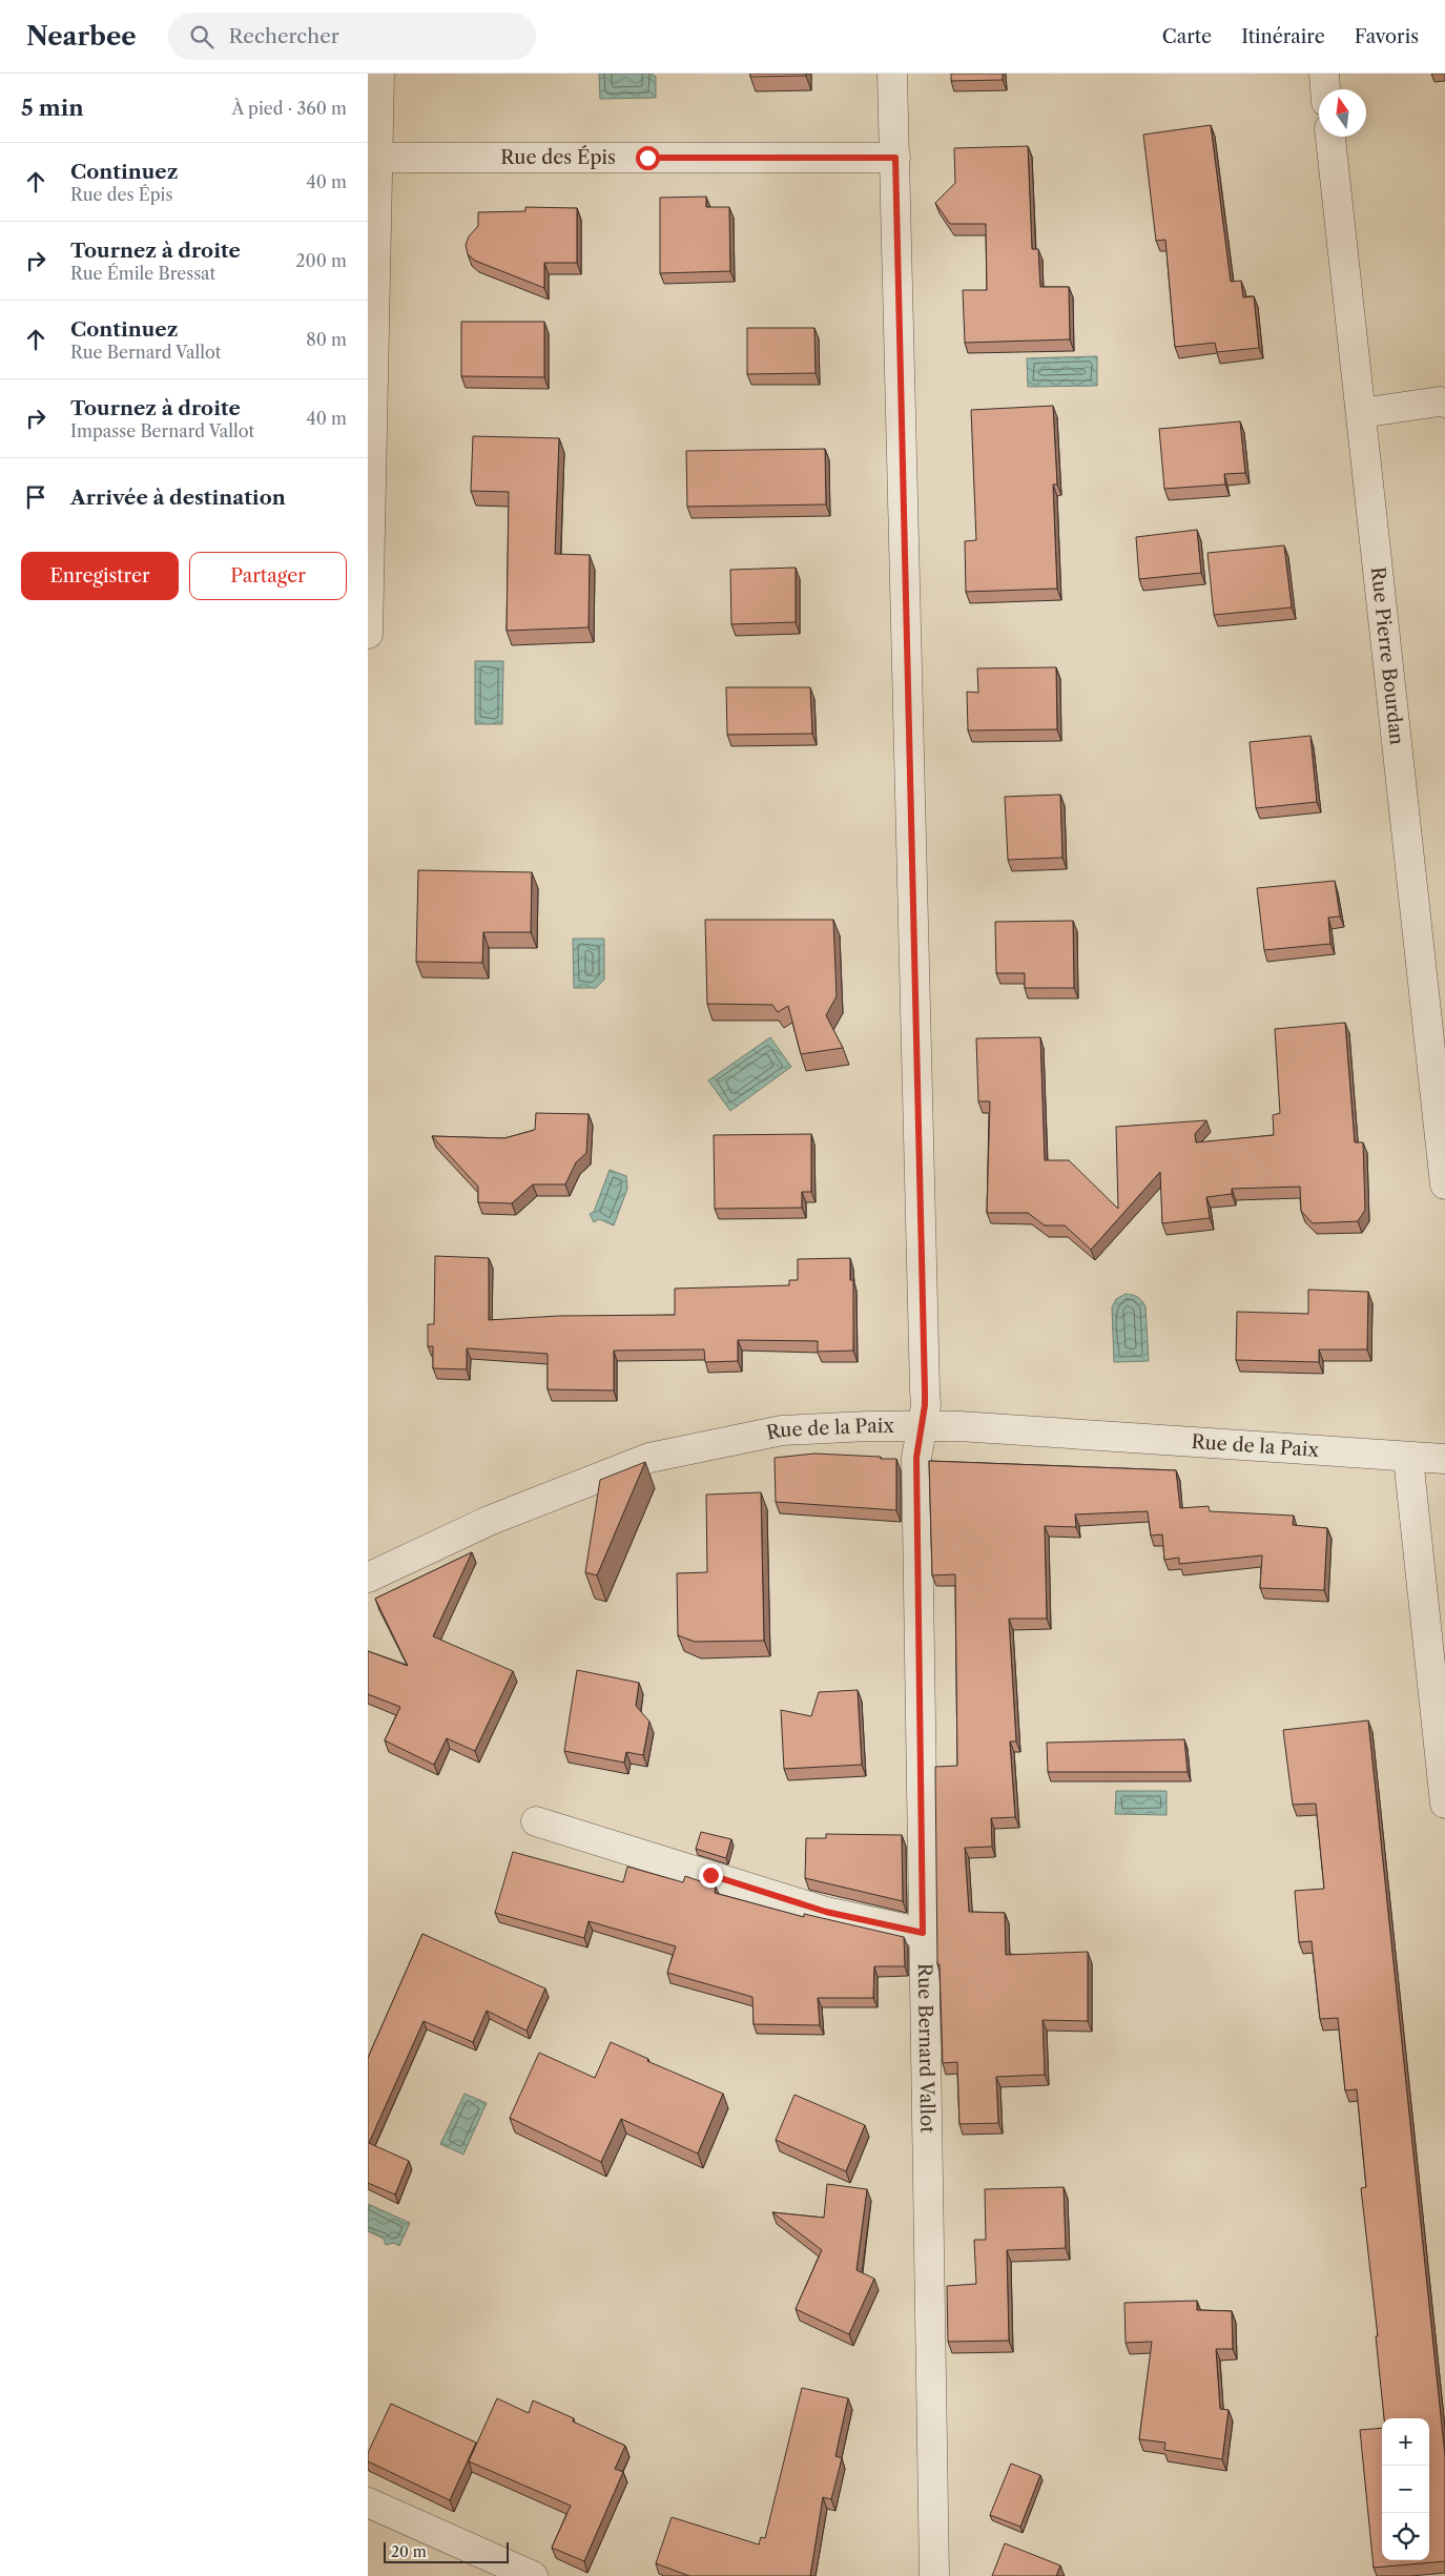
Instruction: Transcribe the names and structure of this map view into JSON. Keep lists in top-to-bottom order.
{
  "streets": {
    "street": [
      "Rue des Épis",
      "Rue Pierre Bourdan",
      "Rue de la Paix",
      "Rue Bernard Vallot"
    ]
  },
  "crossings": [
    ["Rue des Épis", "Rue Bernard Vallot"],
    ["Rue de la Paix", "Rue Bernard Vallot"]
  ],
  "scale_bar": "20 m",
  "north": "top",
  "page": {
    "header": "Nearbee",
    "search": "Rechercher",
    "nav": ["Carte", "Itinéraire", "Favoris"],
    "heading": ["5 min", "À pied · 360 m"],
    "list": [
      ["Continuez", "Rue des Épis", "40 m"],
      ["Tournez à droite", "Rue Émile Bressat", "200 m"],
      ["Continuez", "Rue Bernard Vallot", "80 m"],
      ["Tournez à droite", "Impasse Bernard Vallot", "40 m"],
      "Arrivée à destination"
    ],
    "buttons": ["Enregistrer", "Partager"],
    "map_buttons": ["+", "−"],
    "scale": "20 m"
  }
}
